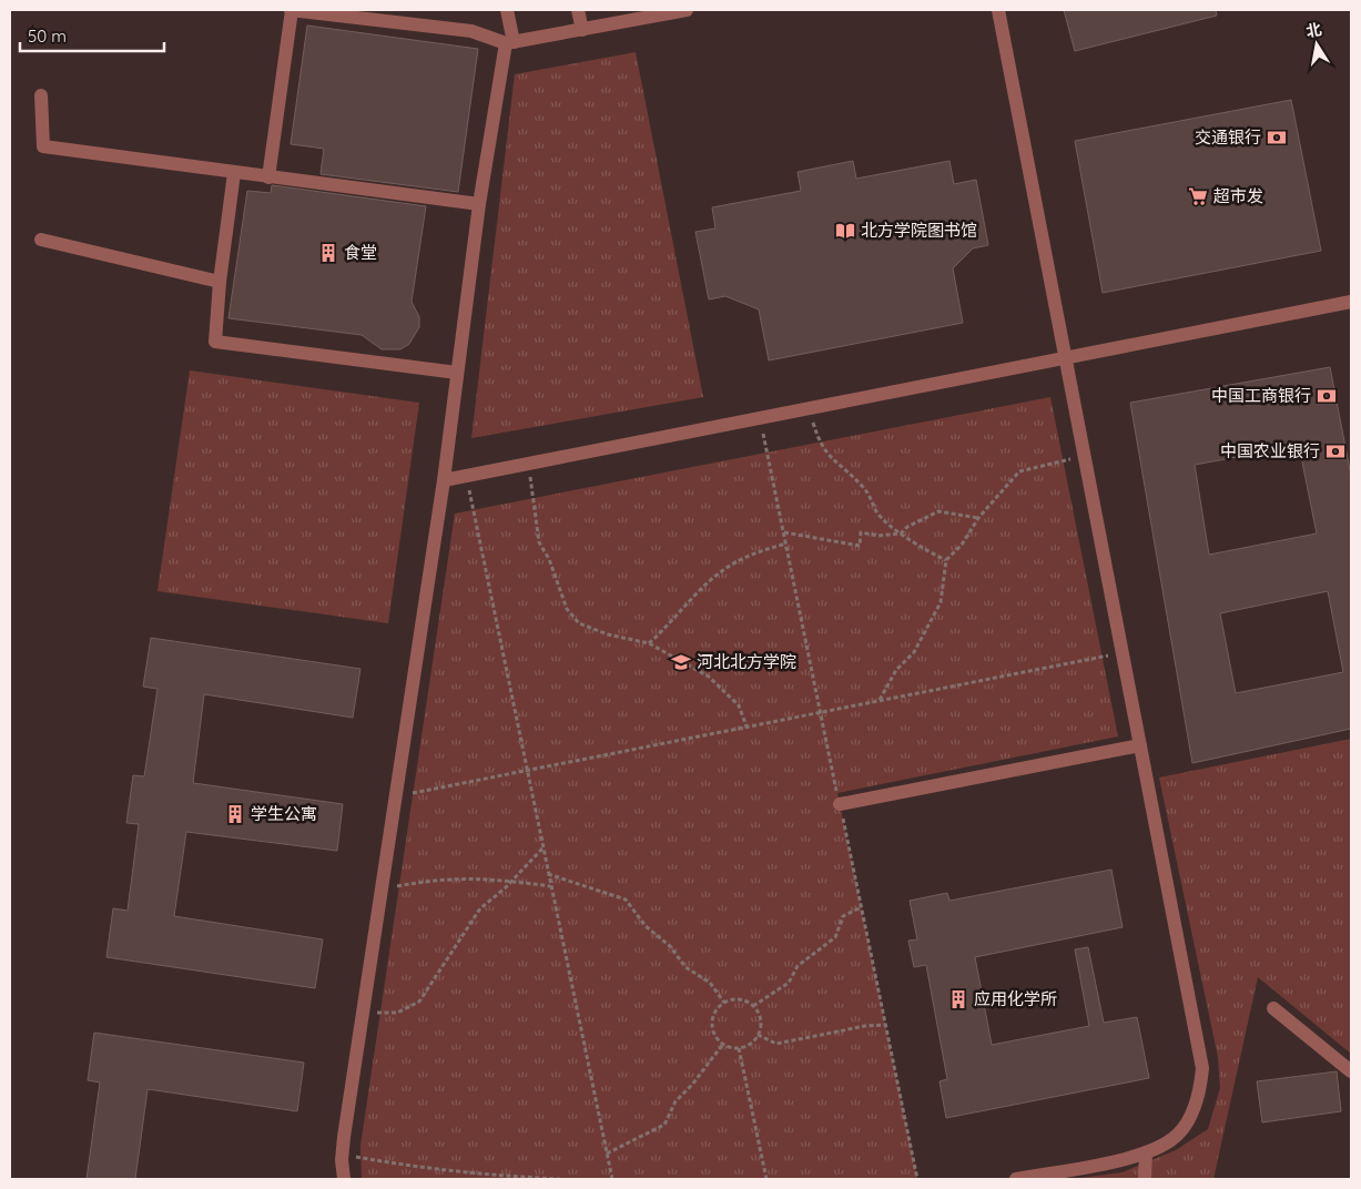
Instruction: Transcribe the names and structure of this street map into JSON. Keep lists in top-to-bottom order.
{
  "places": {
    "bank": ["交通银行", "中国工商银行", "中国农业银行"],
    "supermarket": ["超市发"],
    "library": ["北方学院图书馆"],
    "building": ["食堂", "学生公寓", "应用化学所"],
    "school or university": ["河北北方学院"]
  },
  "scale_bar": "50 m",
  "north": "top"
}
